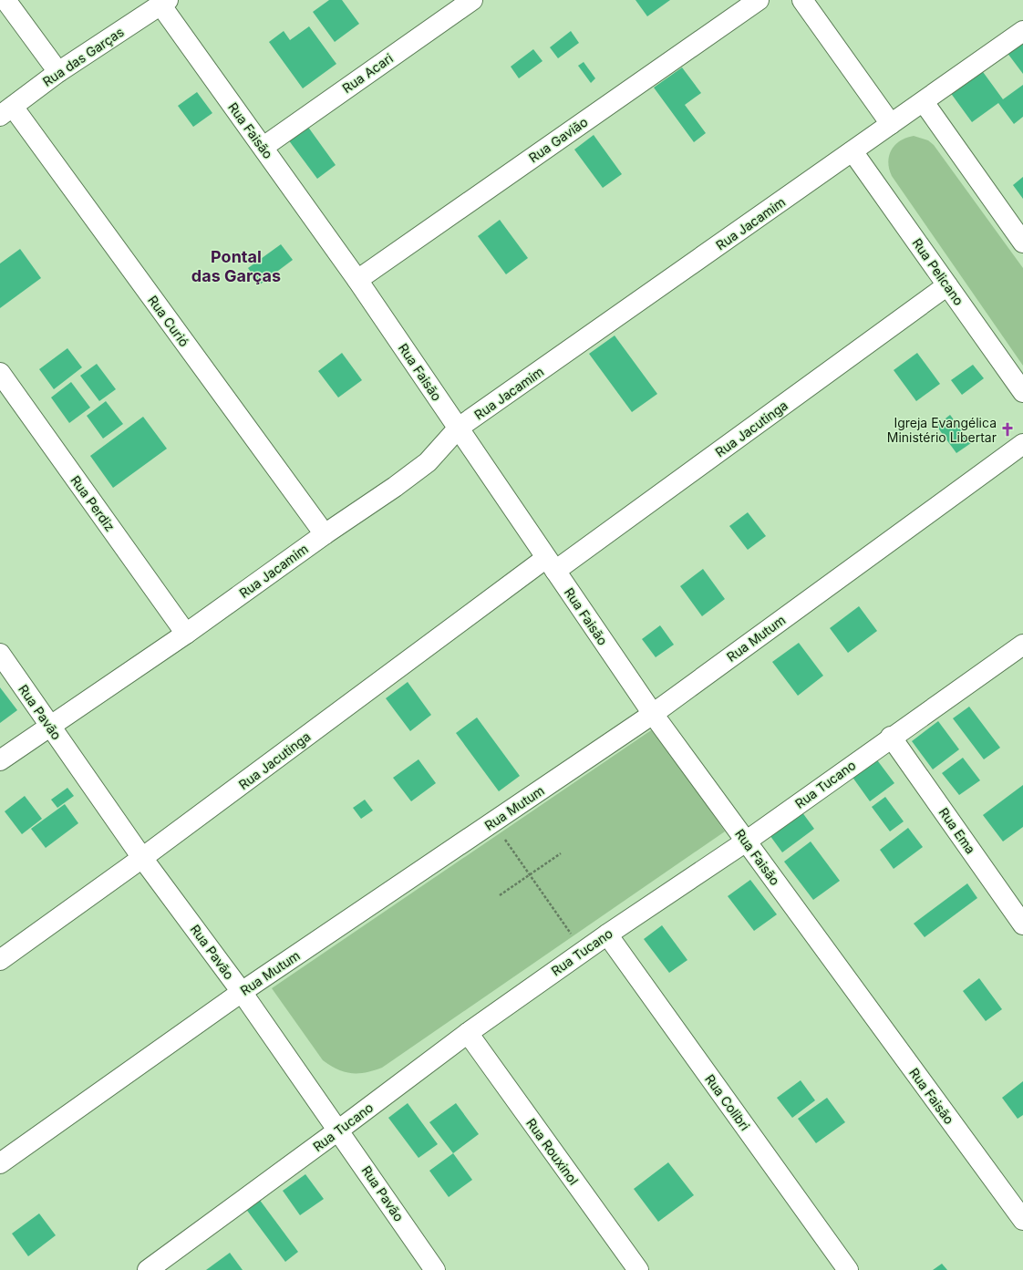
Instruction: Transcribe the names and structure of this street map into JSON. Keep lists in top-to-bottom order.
{
  "streets": {
    "street": [
      "Rua das Garças",
      "Rua Acari",
      "Rua Faisão",
      "Rua Gavião",
      "Rua Jacamim",
      "Rua Pelicano",
      "Rua Curió",
      "Rua Jacutinga",
      "Rua Perdiz",
      "Rua Mutum",
      "Rua Pavão",
      "Rua Tucano",
      "Rua Ema",
      "Rua Colibri",
      "Rua Rouxinol"
    ]
  },
  "crossings": [
    ["Rua das Garças", "Rua Faisão"],
    ["Rua das Garças", "Rua Curió"],
    ["Rua Acari", "Rua Faisão"],
    ["Rua Faisão", "Rua Gavião"],
    ["Rua Faisão", "Rua Jacamim"],
    ["Rua Faisão", "Rua Jacutinga"],
    ["Rua Faisão", "Rua Mutum"],
    ["Rua Faisão", "Rua Tucano"],
    ["Rua Jacamim", "Rua Pelicano"],
    ["Rua Jacamim", "Rua Curió"],
    ["Rua Jacamim", "Rua Perdiz"],
    ["Rua Jacamim", "Rua Pavão"],
    ["Rua Pelicano", "Rua Jacutinga"],
    ["Rua Jacutinga", "Rua Pavão"],
    ["Rua Mutum", "Rua Pavão"],
    ["Rua Pavão", "Rua Tucano"],
    ["Rua Tucano", "Rua Ema"],
    ["Rua Tucano", "Rua Colibri"],
    ["Rua Tucano", "Rua Rouxinol"]
  ],
  "districts": ["Pontal das Garças"],
  "places": {
    "church": ["Igreja Evangélica Ministério Libertar"]
  }
}
